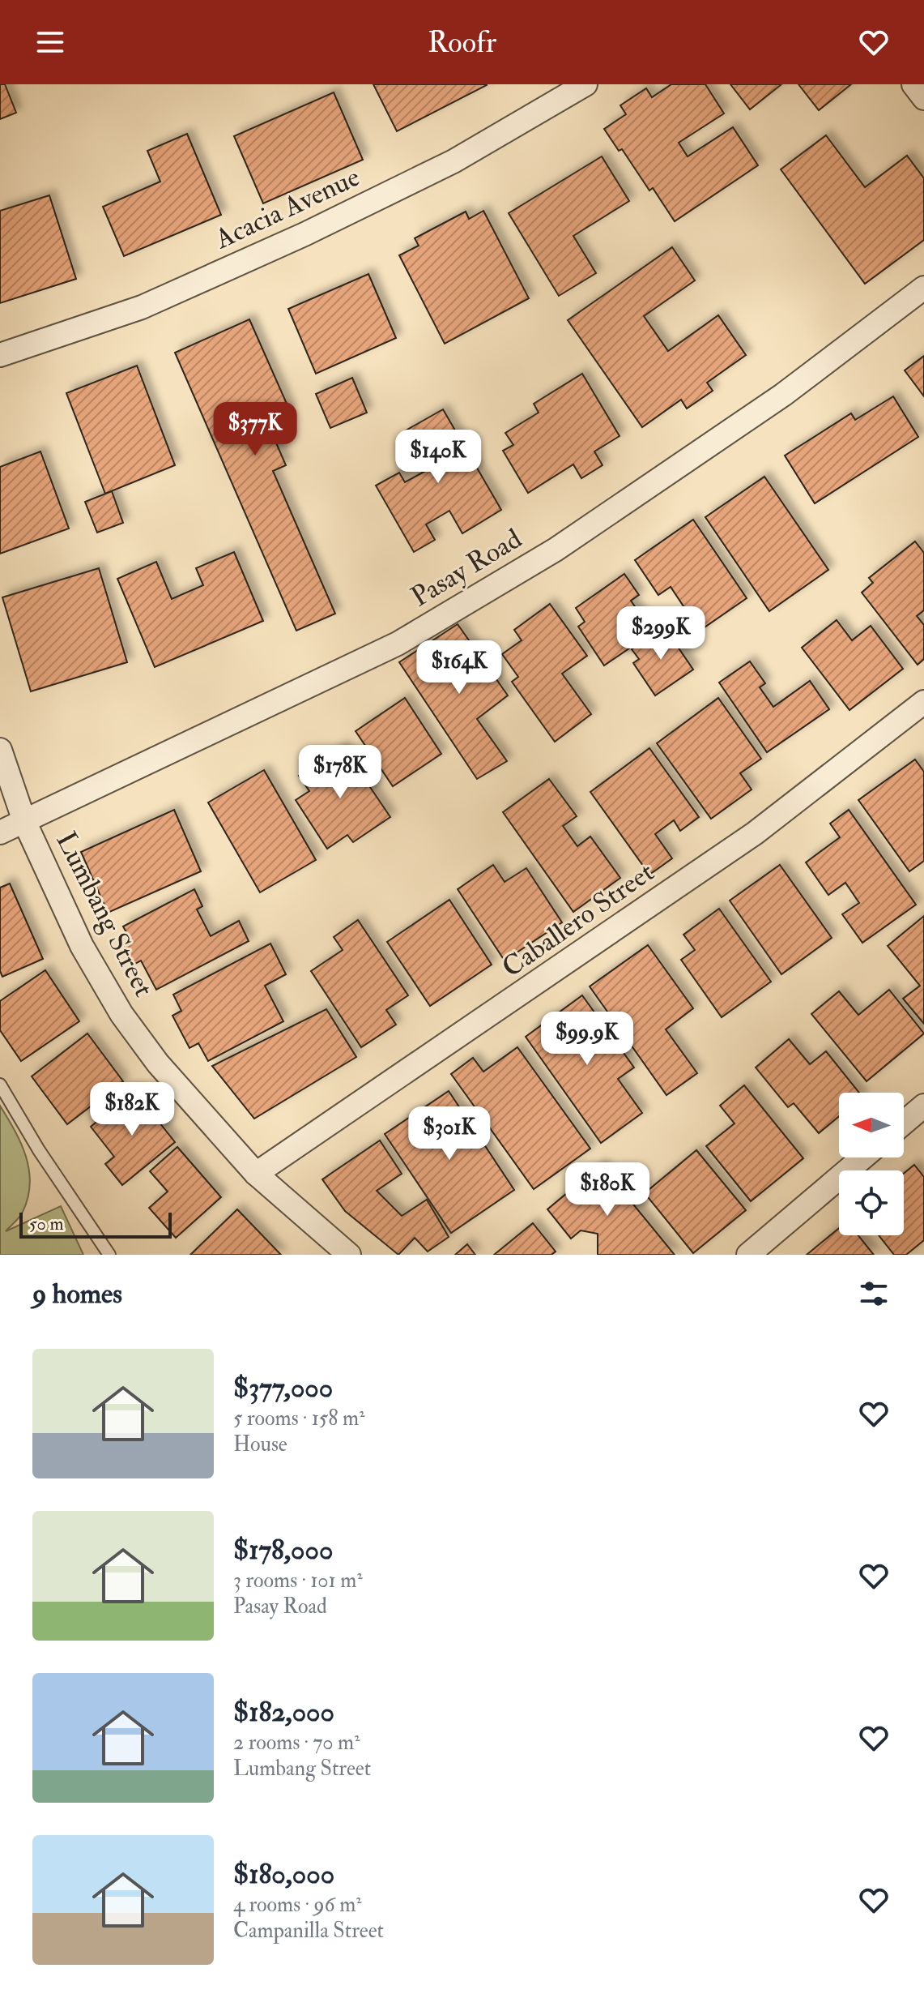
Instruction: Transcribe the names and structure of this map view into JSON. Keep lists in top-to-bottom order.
{
  "streets": {
    "street": [
      "Acacia Avenue",
      "Pasay Road",
      "Lumbang Street",
      "Caballero Street"
    ]
  },
  "crossings": [
    ["Pasay Road", "Lumbang Street"],
    ["Lumbang Street", "Caballero Street"]
  ],
  "scale_bar": "50 m",
  "north": "left",
  "page": {
    "header": "Roofr",
    "price": [
      "$377K",
      "$140K",
      "$299K",
      "$164K",
      "$178K",
      "$99.9K",
      "$182K",
      "$301K",
      "$180K"
    ],
    "scale": "50 m",
    "heading": "9 homes",
    "list": [
      {
        "name": "$377,000",
        "note": "5 rooms · 158 m² · House"
      },
      {
        "name": "$178,000",
        "note": "3 rooms · 101 m² · Pasay Road"
      },
      {
        "name": "$182,000",
        "note": "2 rooms · 70 m² · Lumbang Street"
      },
      {
        "name": "$180,000",
        "note": "4 rooms · 96 m² · Campanilla Street"
      }
    ]
  }
}
